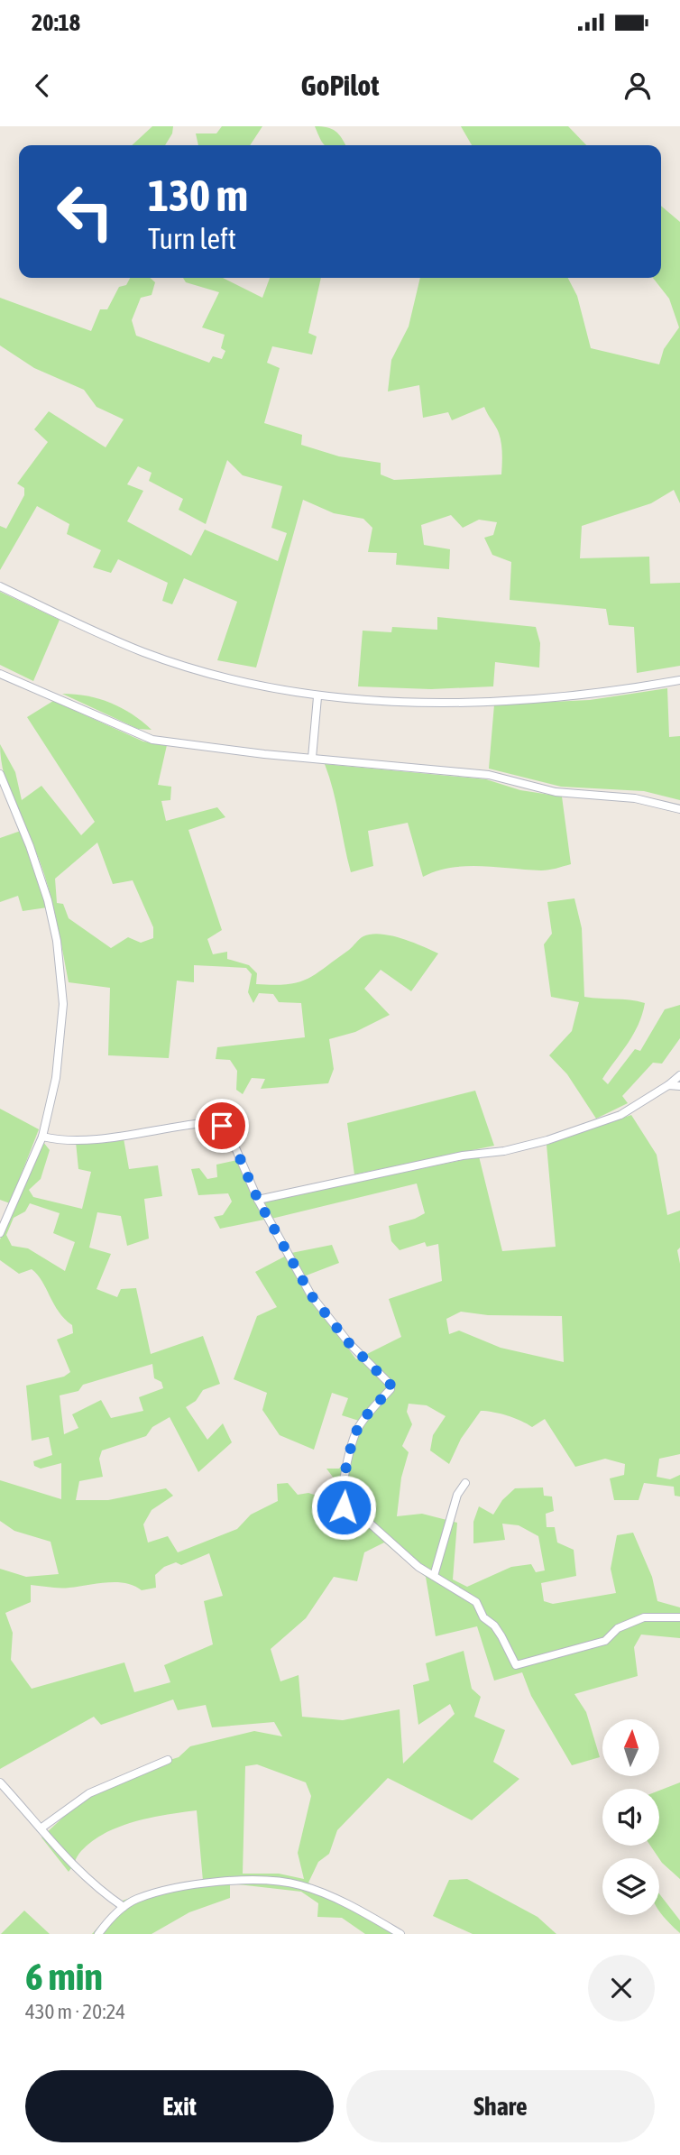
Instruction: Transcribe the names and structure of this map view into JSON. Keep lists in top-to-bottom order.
{
  "north": "top",
  "page": {
    "status": "20:18",
    "header": "GoPilot",
    "turn": ["130 m", "Turn left"],
    "heading": ["6 min", "430 m · 20:24"],
    "buttons": ["Exit", "Share"]
  }
}
